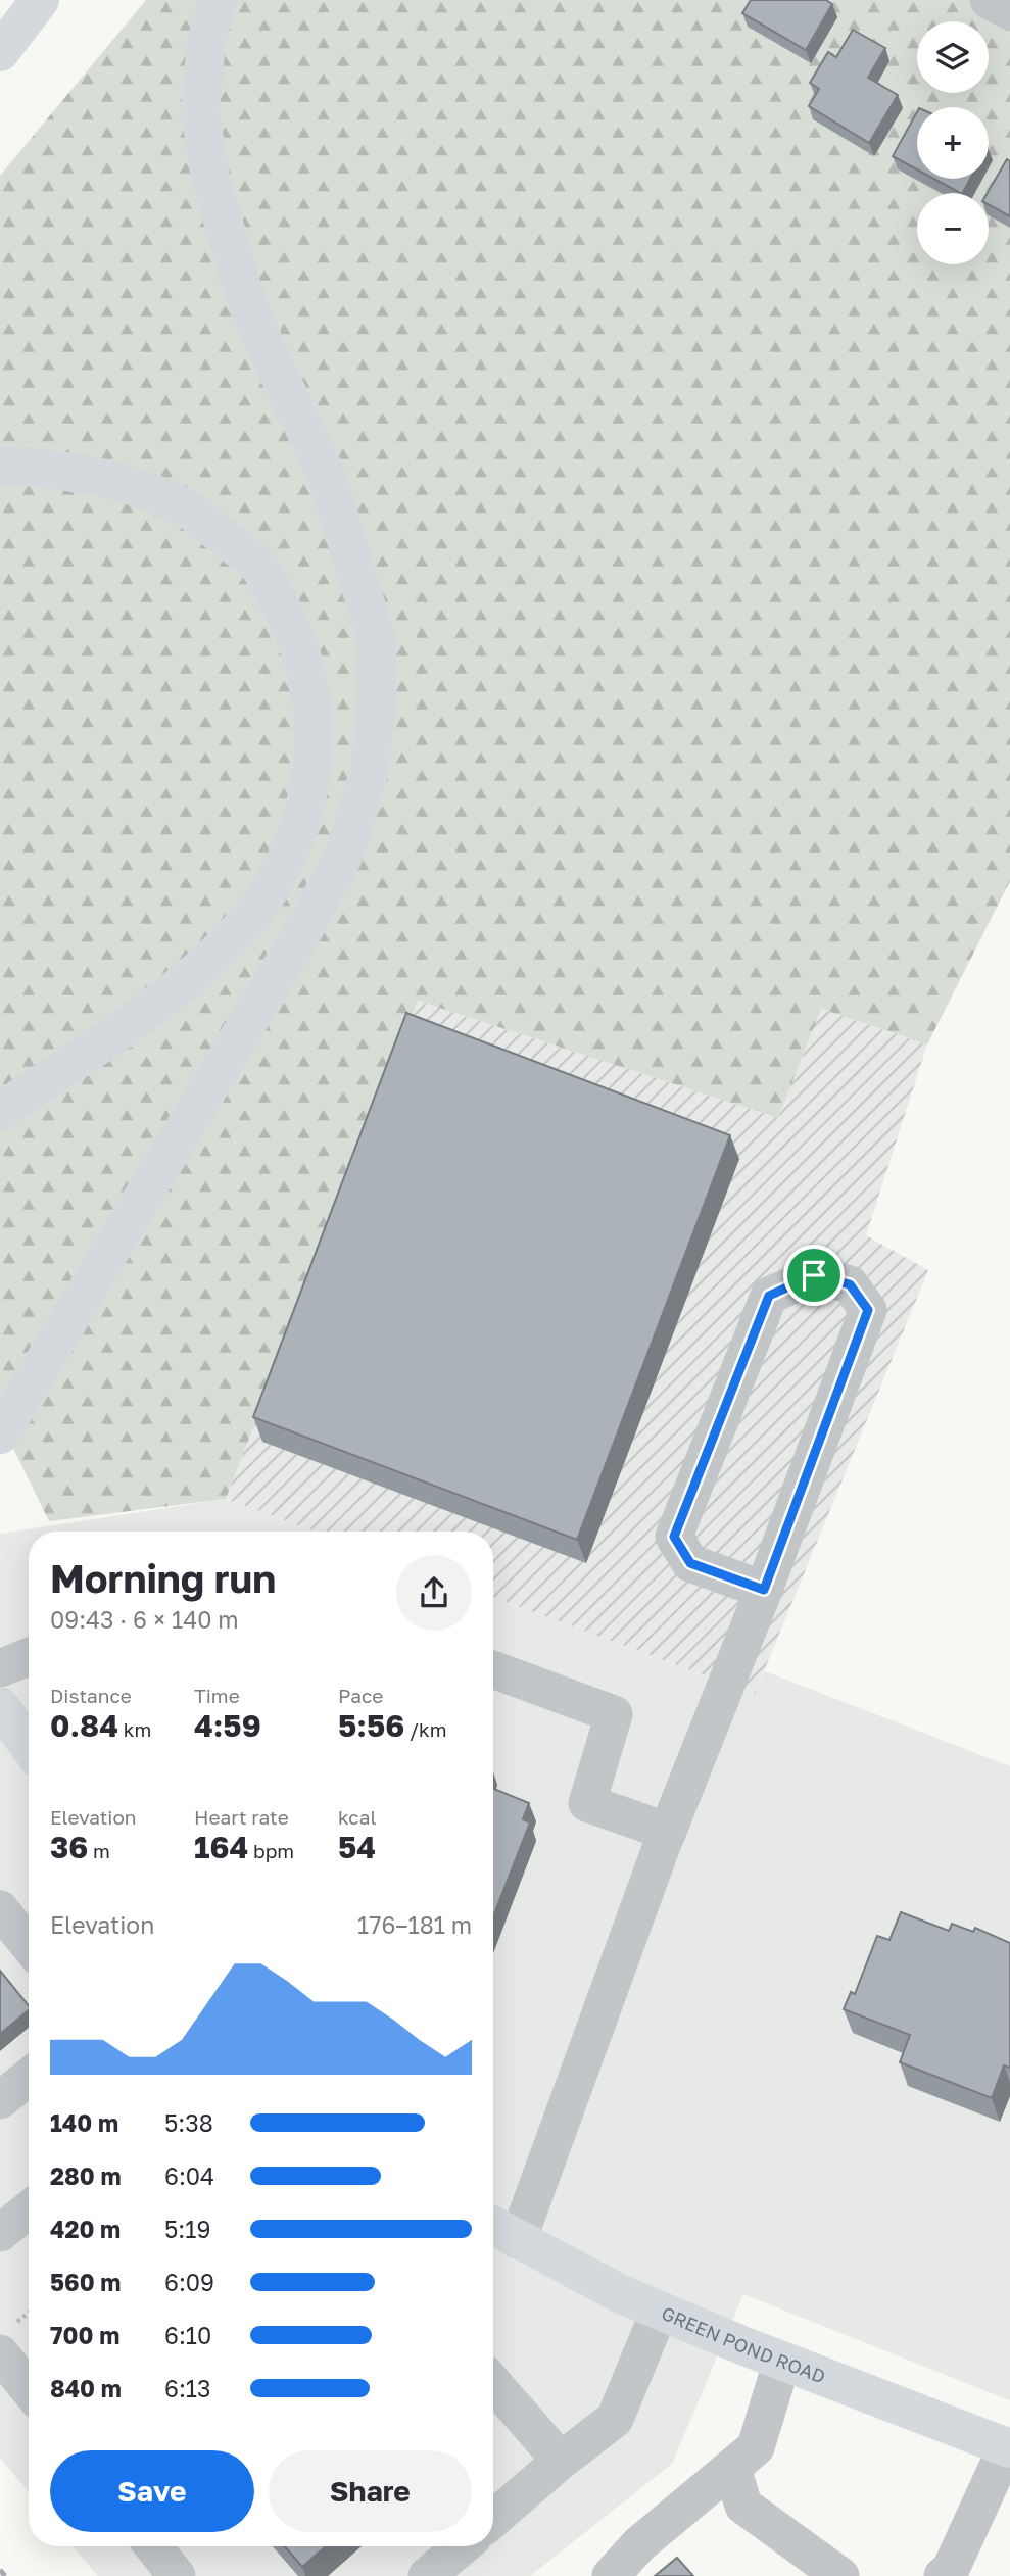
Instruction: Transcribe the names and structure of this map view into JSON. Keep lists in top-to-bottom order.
{
  "streets": {
    "main road": ["GREEN POND ROAD"]
  },
  "page": {
    "map_buttons": ["+", "−"],
    "heading": ["Morning run", "09:43 · 6 × 140 m"],
    "stats": [
      ["Distance", "0.84 km"],
      ["Time", "4:59"],
      ["Pace", "5:56 /km"],
      ["Elevation", "36 m"],
      ["Heart rate", "164 bpm"],
      ["kcal", "54"]
    ],
    "chart": ["Elevation", "176–181 m"],
    "list": [
      {
        "name": "140 m",
        "note": "5:38"
      },
      {
        "name": "280 m",
        "note": "6:04"
      },
      {
        "name": "420 m",
        "note": "5:19"
      },
      {
        "name": "560 m",
        "note": "6:09"
      },
      {
        "name": "700 m",
        "note": "6:10"
      },
      {
        "name": "840 m",
        "note": "6:13"
      }
    ],
    "buttons": ["Save", "Share"]
  }
}
